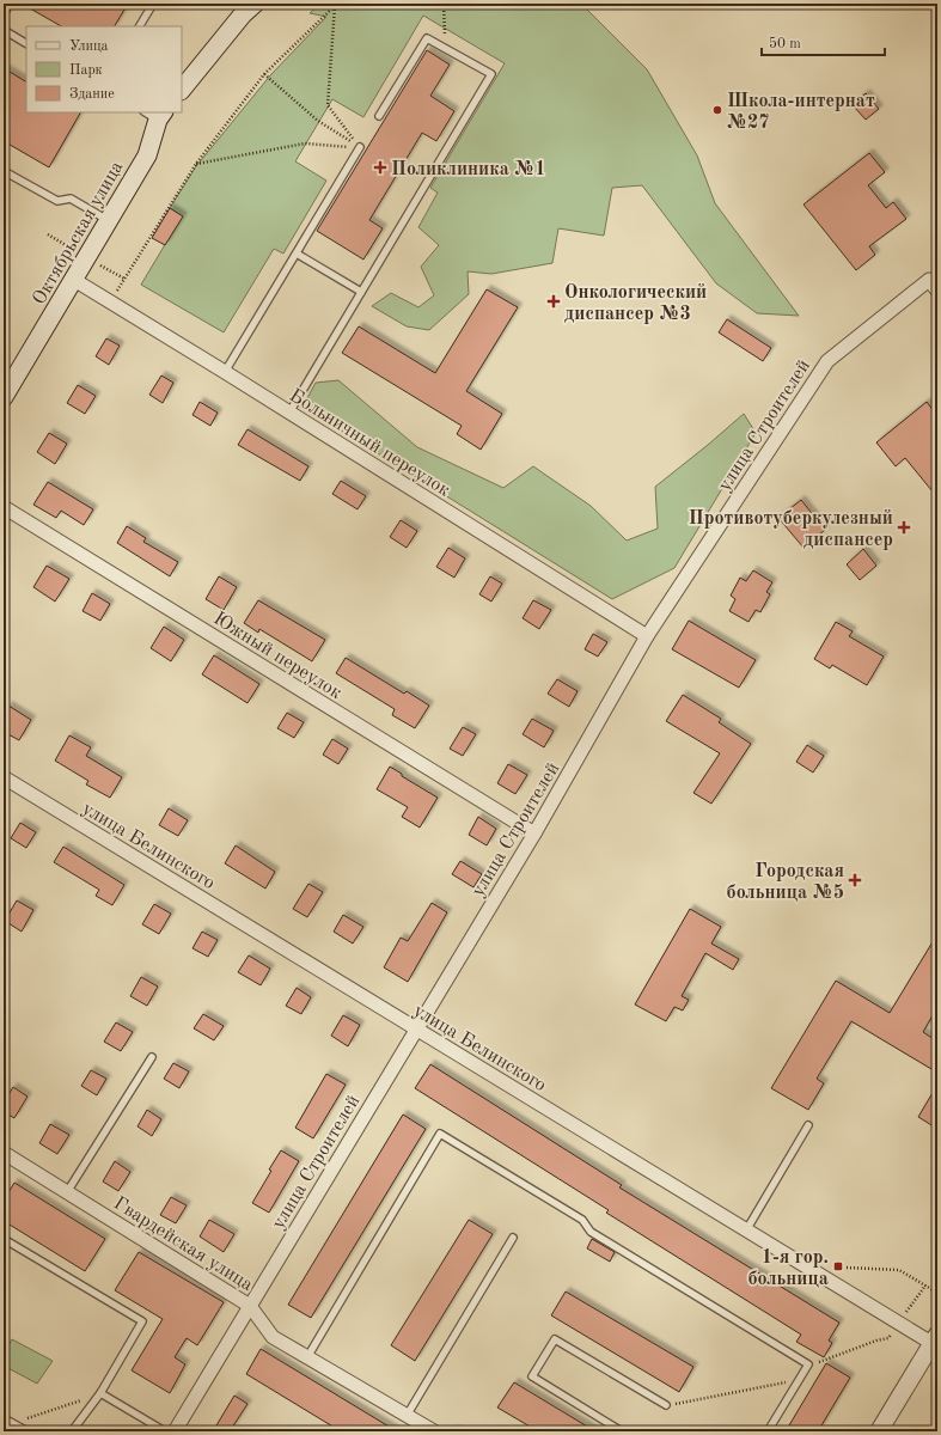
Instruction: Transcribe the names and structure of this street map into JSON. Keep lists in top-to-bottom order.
{
  "streets": {
    "main road": ["Октябрьская улица"],
    "street": [
      "улица Строителей",
      "Больничный переулок",
      "Южный переулок",
      "улица Белинского",
      "Гвардейская улица"
    ]
  },
  "crossings": [
    ["Октябрьская улица", "Больничный переулок"],
    ["улица Строителей", "Больничный переулок"],
    ["улица Строителей", "Южный переулок"],
    ["улица Строителей", "улица Белинского"],
    ["улица Строителей", "Гвардейская улица"]
  ],
  "places": {
    "other": ["Школа-интернат №27"],
    "health": [
      "Поликлиника №1",
      "Онкологический диспансер №3",
      "Противотуберкулезный диспансер",
      "Городская больница №5"
    ],
    "transit": ["1-я гор. больница"]
  },
  "legend": ["Улица", "Парк", "Здание"],
  "scale_bar": "50 m"
}
